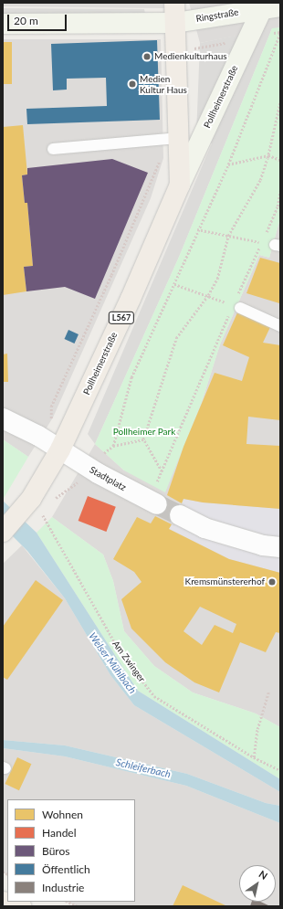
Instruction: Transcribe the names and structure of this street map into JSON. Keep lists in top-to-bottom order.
{
  "streets": {
    "main road": ["Ringstraße", "Pollheimerstraße", "L567"],
    "street": ["Stadtplatz"],
    "path": ["Am Zwinger"]
  },
  "crossings": [
    ["Ringstraße", "Pollheimerstraße"],
    ["Ringstraße", "L567"],
    ["Pollheimerstraße", "L567"],
    ["Pollheimerstraße", "Stadtplatz"],
    ["Pollheimerstraße", "Am Zwinger"]
  ],
  "water": ["Welser Mühlbach", "Schleiferbach"],
  "parks": ["Pollheimer Park"],
  "places": ["Medienkulturhaus", "Medien Kultur Haus", "Kremsmünstererhof"],
  "legend": [
    "Wohnen",
    "Handel",
    "Büros",
    "Öffentlich",
    "Industrie"
  ],
  "scale_bar": "20 m",
  "north": "top right"
}
